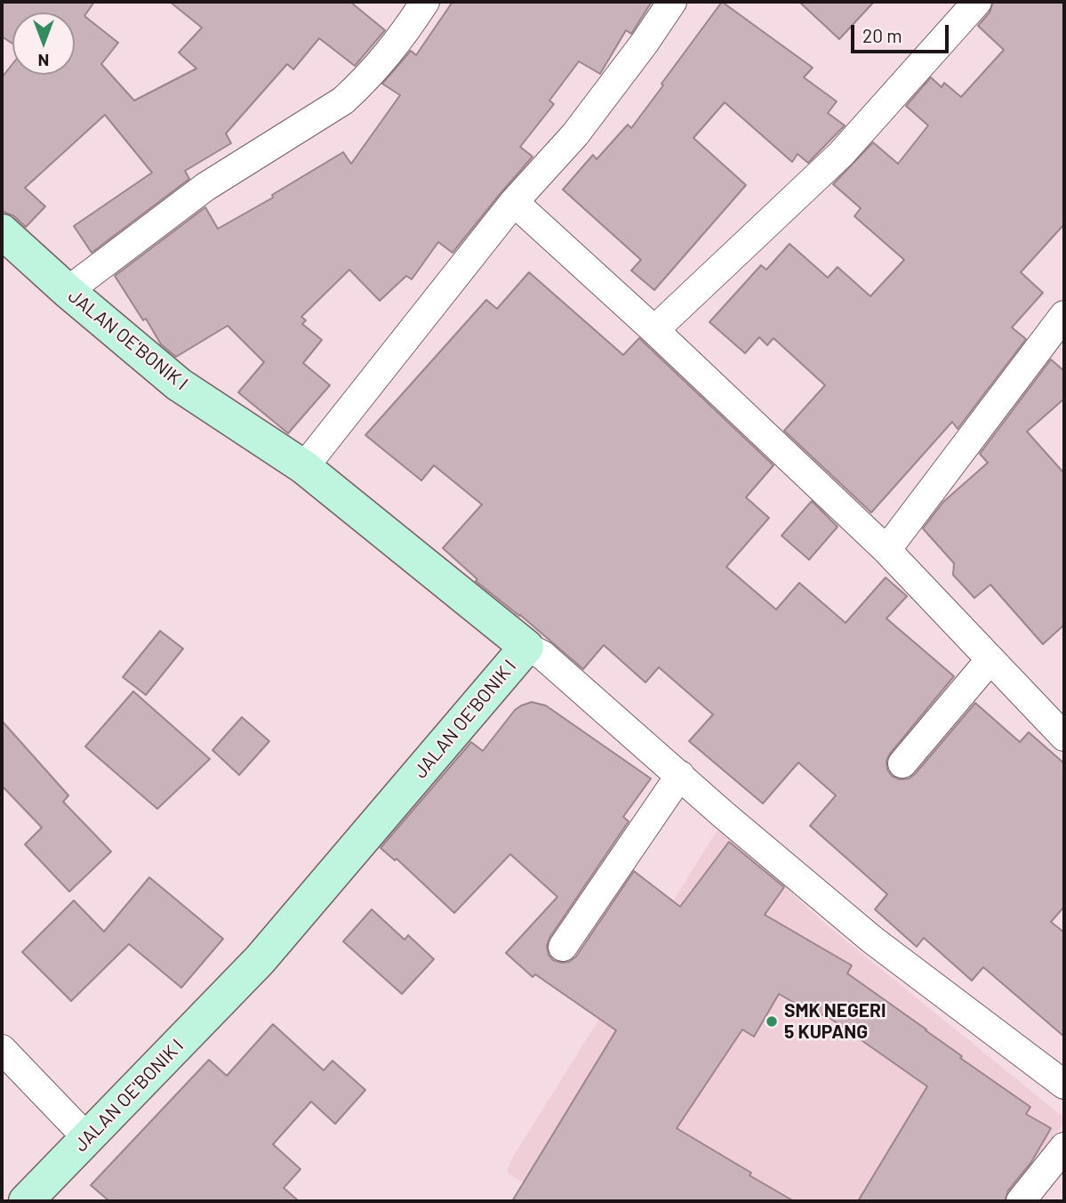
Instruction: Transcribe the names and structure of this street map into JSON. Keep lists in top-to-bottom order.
{
  "streets": {
    "street": ["JALAN OE'BONIK I"]
  },
  "places": ["SMK NEGERI 5 KUPANG"],
  "scale_bar": "20 m",
  "north": "bottom"
}
